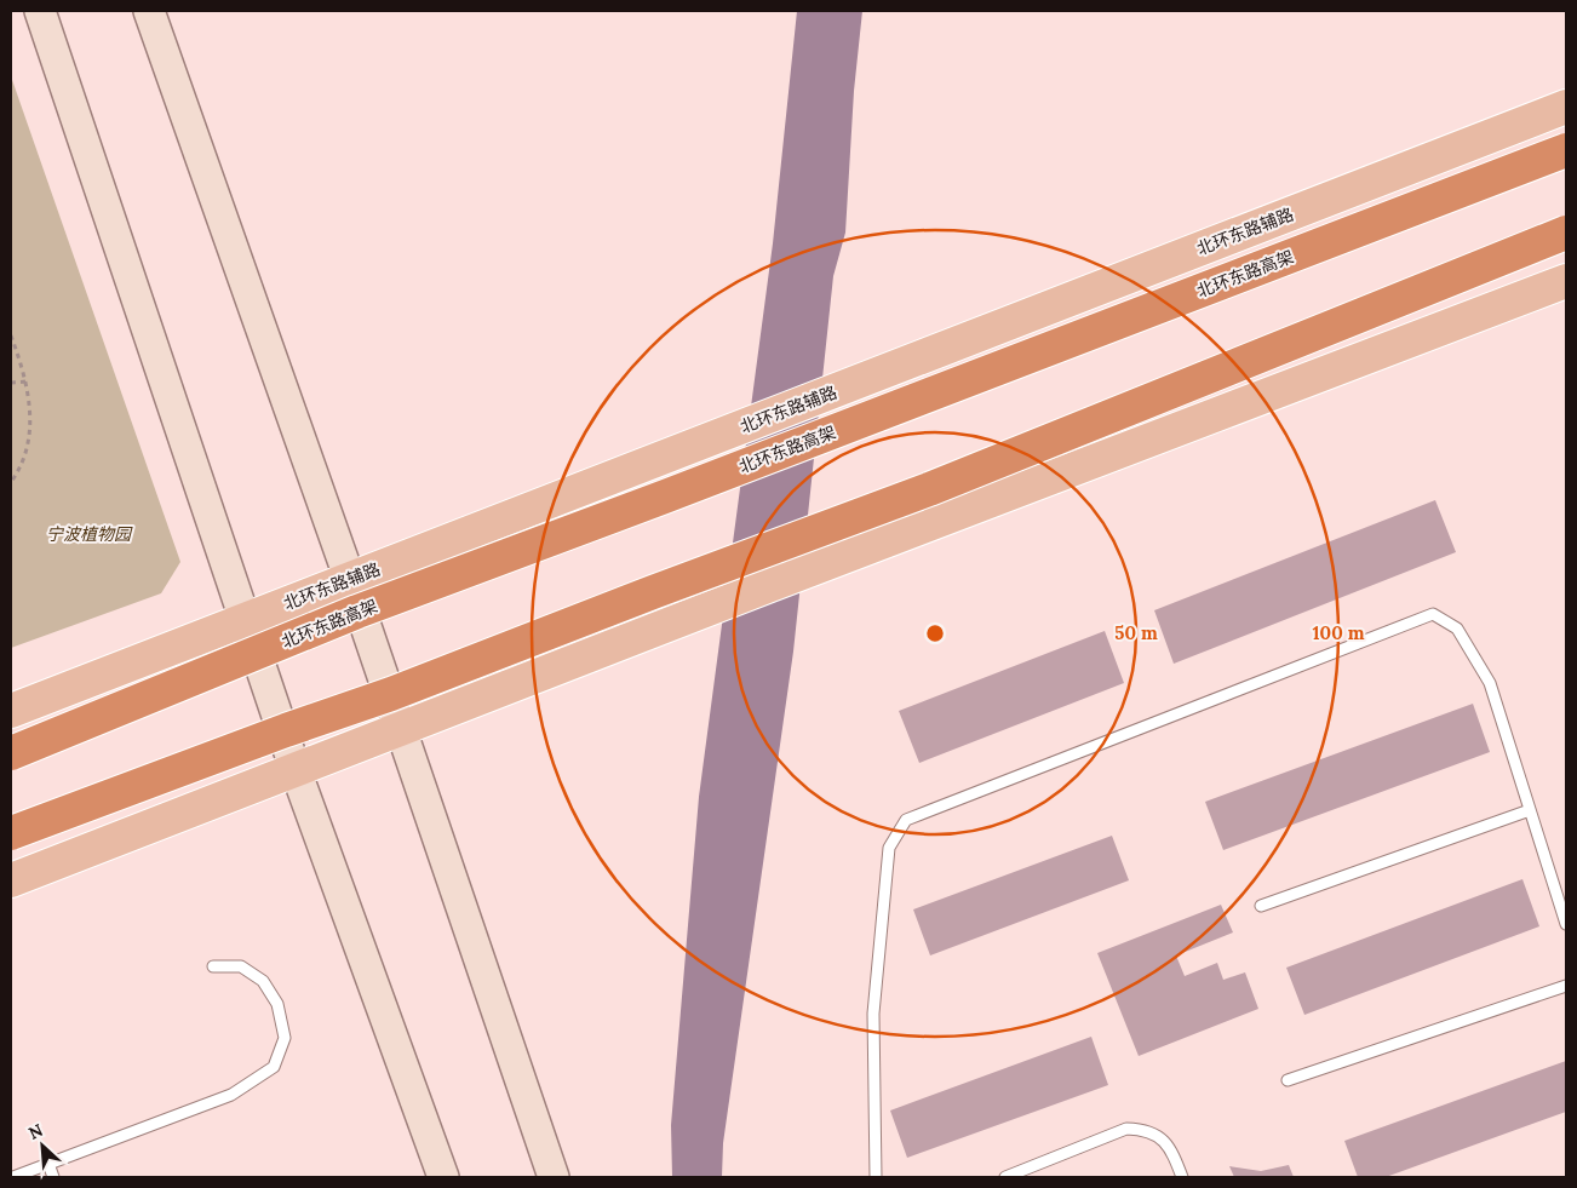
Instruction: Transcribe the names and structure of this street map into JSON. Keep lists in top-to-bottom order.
{
  "streets": {
    "highway": ["北环东路高架"],
    "main road": ["北环东路辅路"]
  },
  "parks": ["宁波植物园"],
  "north": "top left",
  "rings": ["50 m", "100 m"]
}
